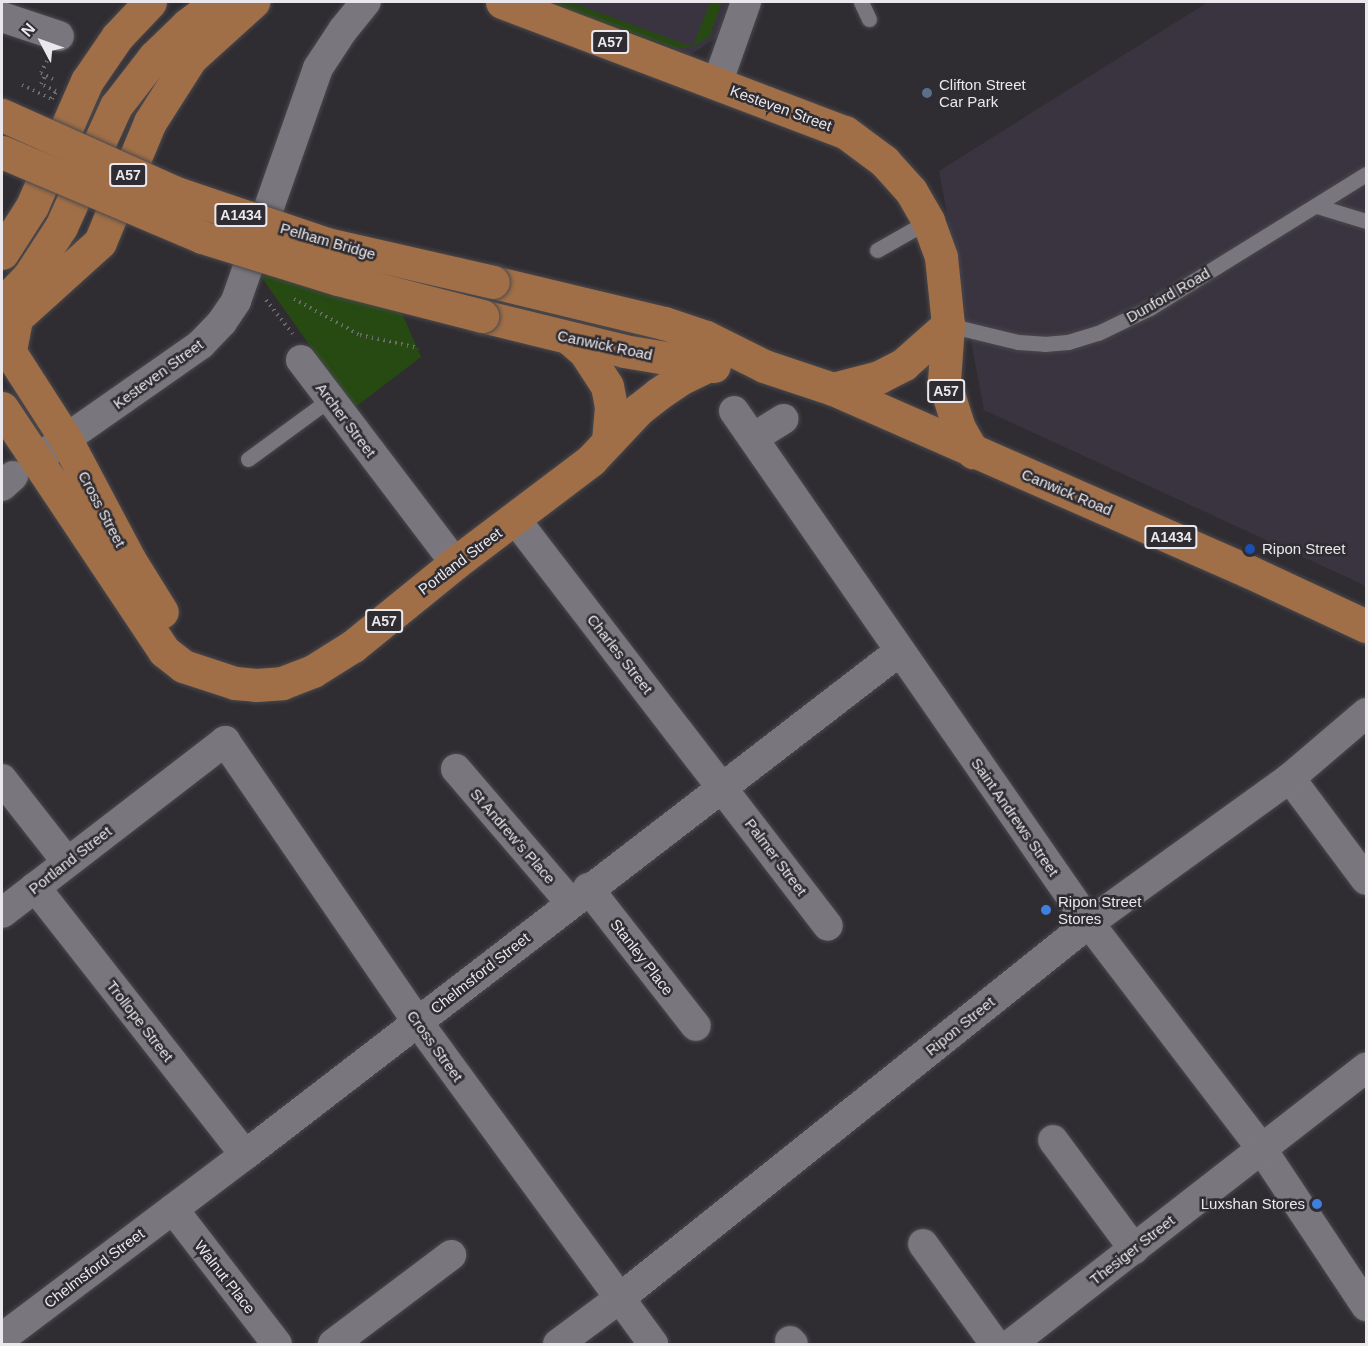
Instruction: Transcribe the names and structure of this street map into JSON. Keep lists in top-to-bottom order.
{
  "streets": {
    "main road": [
      "A57",
      "Kesteven Street",
      "A1434",
      "Pelham Bridge",
      "Canwick Road",
      "Cross Street",
      "Portland Street"
    ],
    "street": [
      "Archer Street",
      "Charles Street",
      "Saint Andrews Street",
      "St Andrew's Place",
      "Palmer Street",
      "Stanley Place",
      "Chelmsford Street",
      "Trollope Street",
      "Ripon Street",
      "Thesiger Street",
      "Walnut Place"
    ],
    "lane": ["Dunford Road"]
  },
  "crossings": [
    ["A57", "Cross Street"],
    ["Kesteven Street", "Dunford Road"],
    ["Kesteven Street", "Canwick Road"],
    ["Kesteven Street", "Cross Street"],
    ["Pelham Bridge", "Canwick Road"],
    ["Canwick Road", "Portland Street"],
    ["Archer Street", "Portland Street"],
    ["Cross Street", "Portland Street"],
    ["Cross Street", "Chelmsford Street"],
    ["Cross Street", "Ripon Street"],
    ["Portland Street", "Charles Street"],
    ["Portland Street", "Trollope Street"],
    ["Charles Street", "Palmer Street"],
    ["Charles Street", "Chelmsford Street"],
    ["Saint Andrews Street", "Chelmsford Street"],
    ["Saint Andrews Street", "Ripon Street"],
    ["Saint Andrews Street", "Thesiger Street"],
    ["St Andrew's Place", "Stanley Place"],
    ["St Andrew's Place", "Chelmsford Street"],
    ["Palmer Street", "Chelmsford Street"],
    ["Stanley Place", "Chelmsford Street"],
    ["Chelmsford Street", "Trollope Street"],
    ["Chelmsford Street", "Walnut Place"]
  ],
  "places": [
    "Clifton Street Car Park",
    "Ripon Street",
    "Ripon Street Stores",
    "Luxshan Stores"
  ],
  "north": "top left"
}
